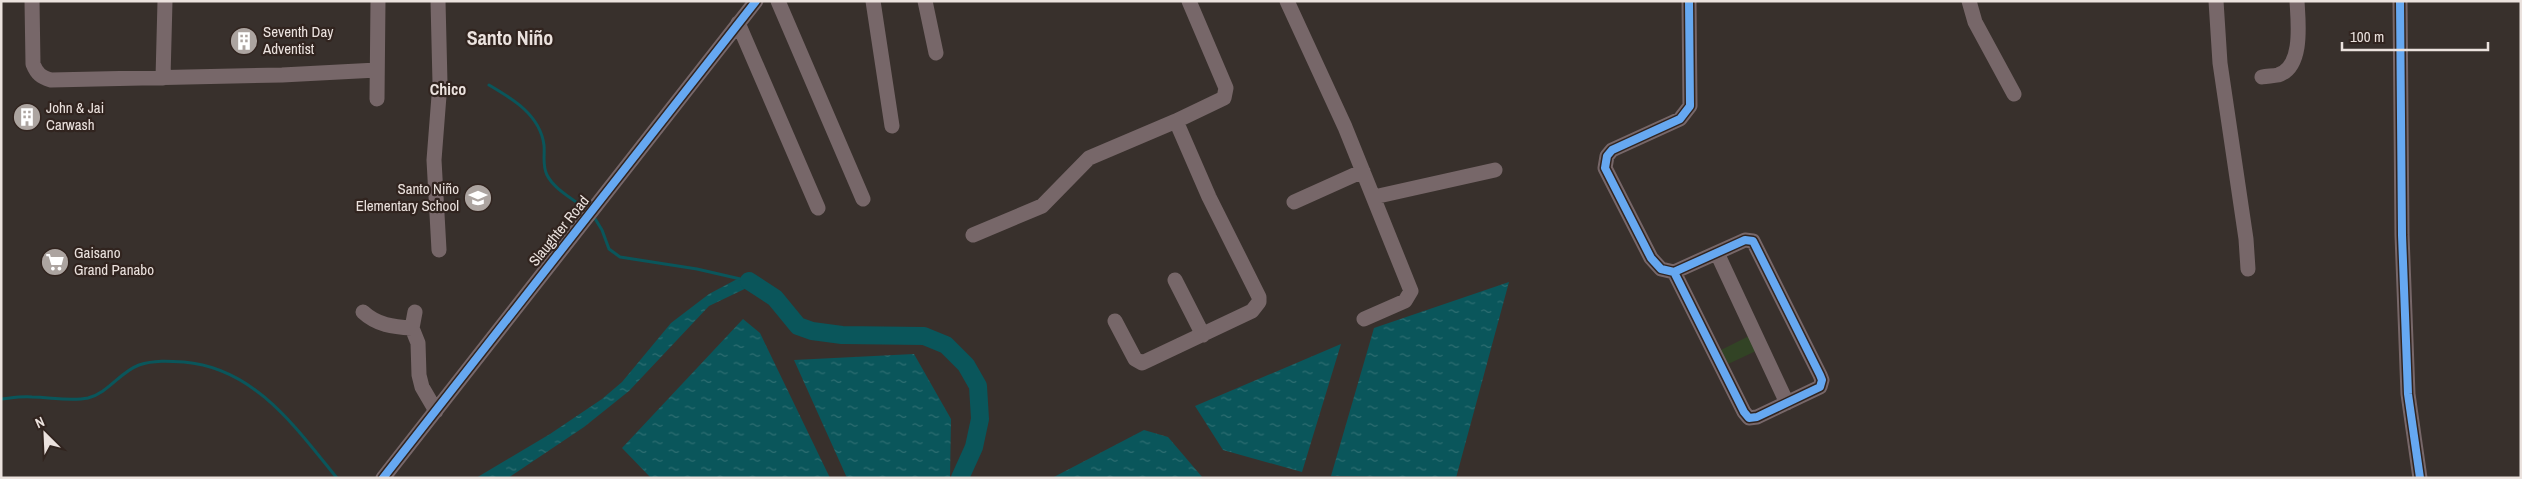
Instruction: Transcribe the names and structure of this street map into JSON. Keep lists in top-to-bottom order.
{
  "streets": {
    "street": ["Slaughter Road"]
  },
  "districts": ["Santo Niño", "Chico"],
  "places": {
    "building": ["Seventh Day Adventist", "John & Jai Carwash"],
    "school or university": ["Santo Niño Elementary School"],
    "supermarket": ["Gaisano Grand Panabo"]
  },
  "scale_bar": "100 m",
  "north": "top left"
}
